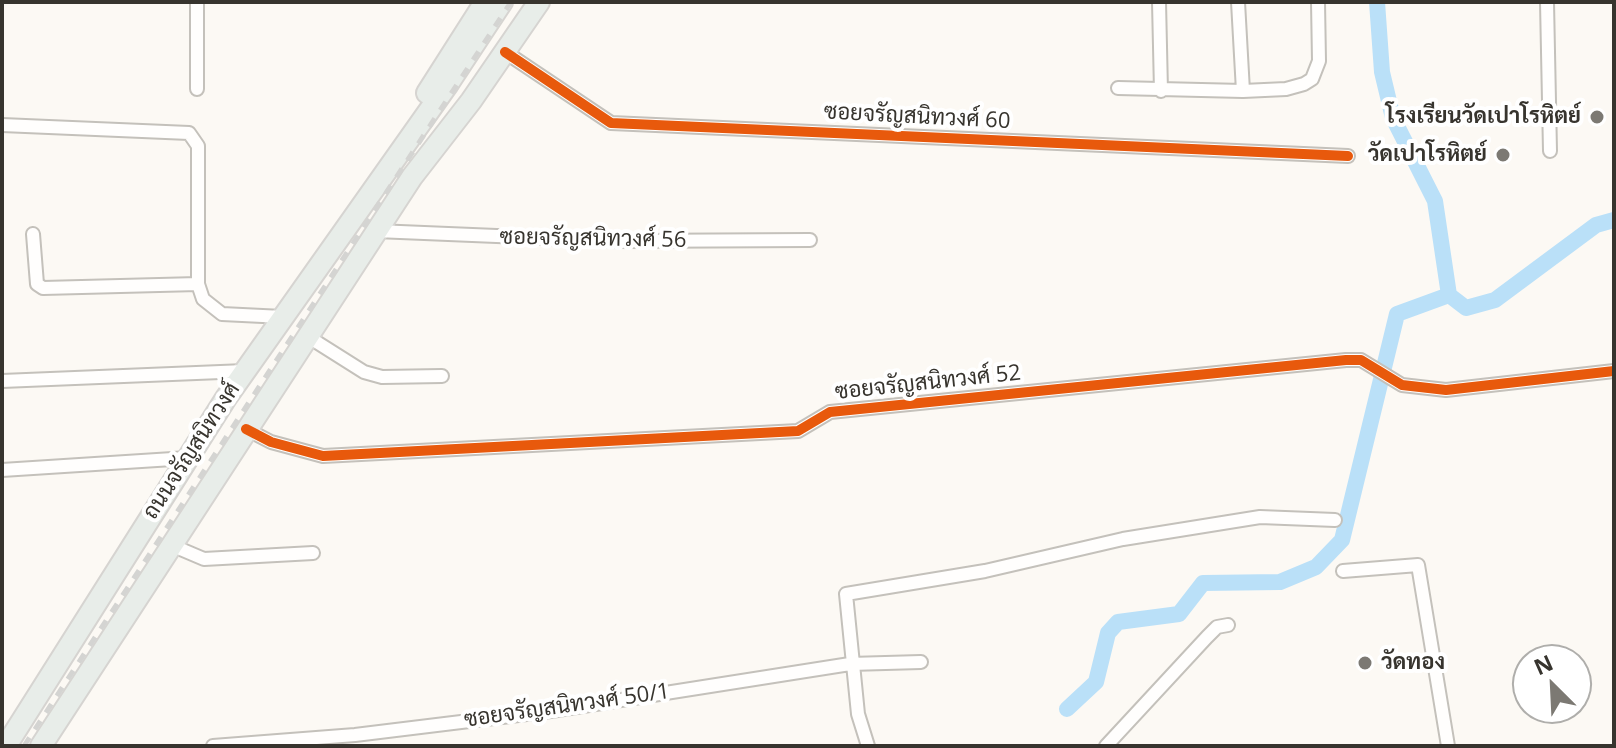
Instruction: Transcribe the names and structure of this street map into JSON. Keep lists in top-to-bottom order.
{
  "streets": {
    "main road": ["ถนนจรัญสนิทวงศ์"],
    "street": [
      "ซอยจรัญสนิทวงศ์ 60",
      "ซอยจรัญสนิทวงศ์ 56",
      "ซอยจรัญสนิทวงศ์ 52",
      "ซอยจรัญสนิทวงศ์ 50/1"
    ]
  },
  "crossings": [
    ["ซอยจรัญสนิทวงศ์ 60", "ถนนจรัญสนิทวงศ์"],
    ["ซอยจรัญสนิทวงศ์ 56", "ถนนจรัญสนิทวงศ์"],
    ["ซอยจรัญสนิทวงศ์ 52", "ถนนจรัญสนิทวงศ์"]
  ],
  "places": ["โรงเรียนวัดเปาโรหิตย์", "วัดเปาโรหิตย์", "วัดทอง"],
  "north": "top left"
}
